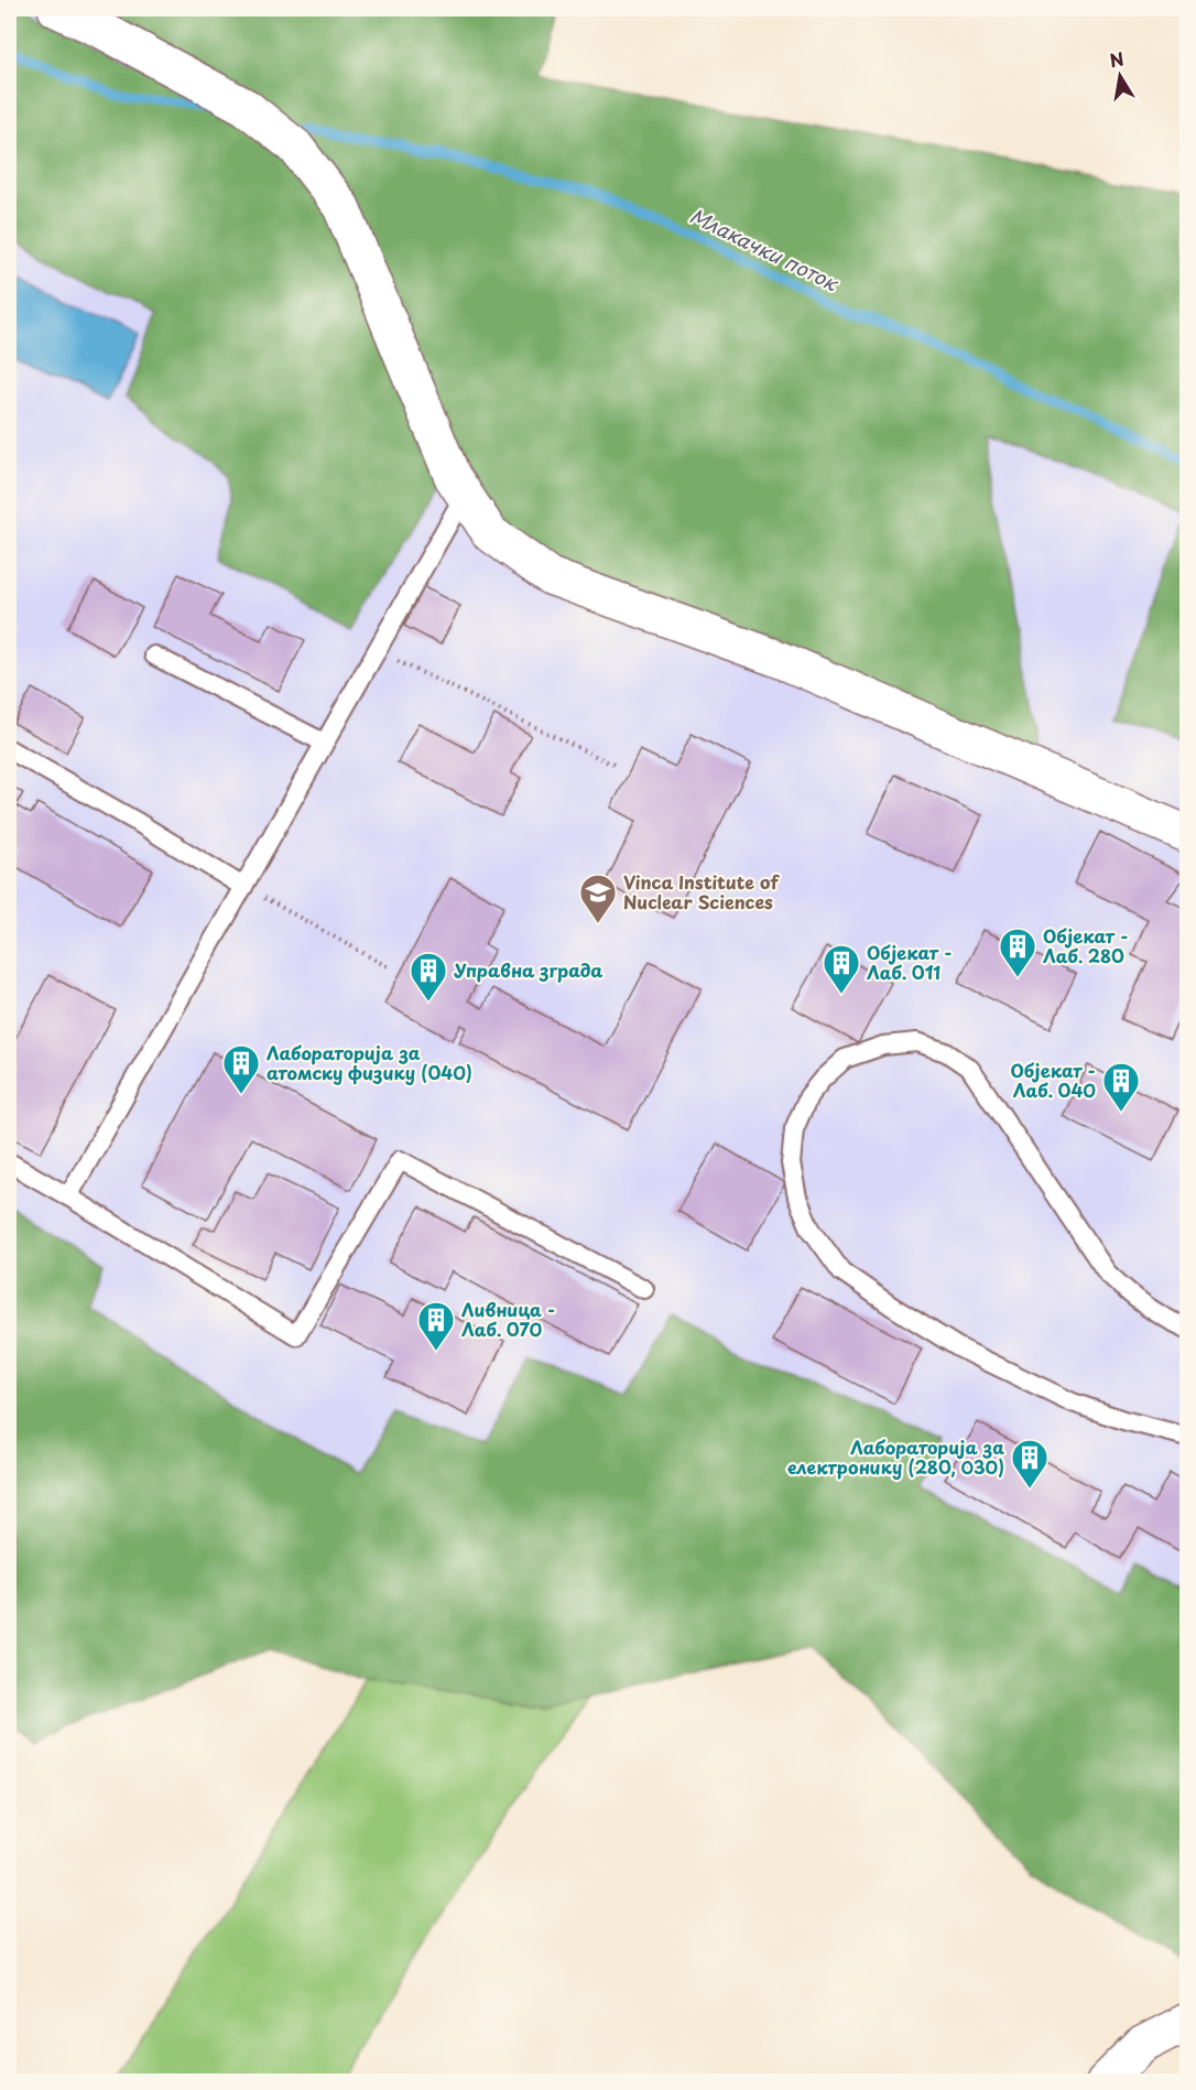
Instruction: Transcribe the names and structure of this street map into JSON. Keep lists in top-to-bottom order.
{
  "water": ["Млакачки поток"],
  "places": {
    "school or university": ["Vinca Institute of Nuclear Sciences"],
    "building": [
      "Објекат - Лаб. 280",
      "Објекат - Лаб. 011",
      "Управна зграда",
      "Лабораторија за атомску физику (040)",
      "Објекат - Лаб. 040",
      "Ливница - Лаб. 070",
      "Лабораторија за електронику (280, 030)"
    ]
  },
  "north": "top"
}
